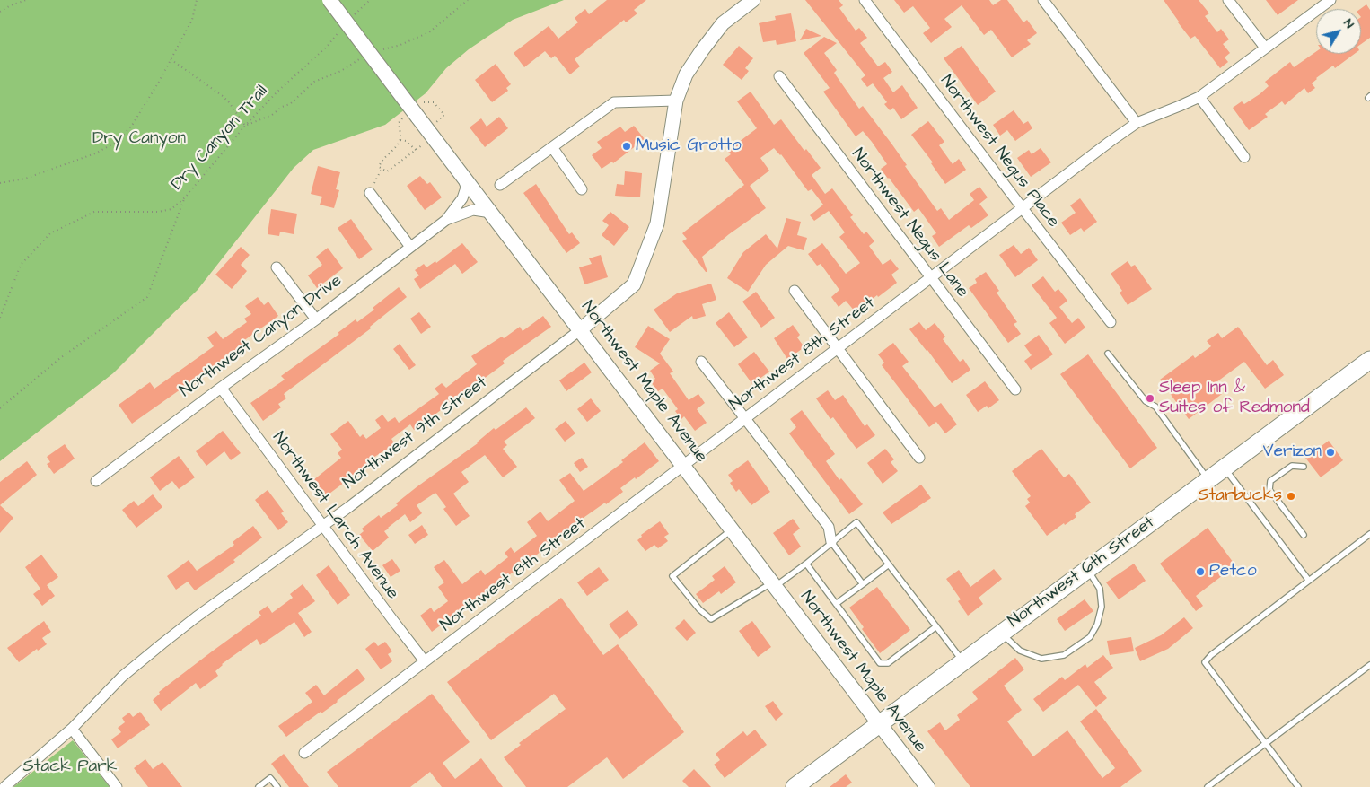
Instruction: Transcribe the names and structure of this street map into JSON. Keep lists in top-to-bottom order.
{
  "streets": {
    "main road": ["Northwest Maple Avenue", "Northwest 6th Street"],
    "street": [
      "Northwest Negus Place",
      "Northwest Negus Lane",
      "Northwest Canyon Drive",
      "Northwest 8th Street",
      "Northwest 9th Street",
      "Northwest Larch Avenue"
    ],
    "path": ["Dry Canyon Trail"]
  },
  "crossings": [
    ["Northwest Negus Place", "Northwest 8th Street"],
    ["Northwest Negus Lane", "Northwest 8th Street"],
    ["Northwest Canyon Drive", "Northwest Maple Avenue"],
    ["Northwest Canyon Drive", "Northwest Larch Avenue"],
    ["Northwest 8th Street", "Northwest Maple Avenue"],
    ["Northwest 8th Street", "Northwest Larch Avenue"],
    ["Northwest Maple Avenue", "Northwest 9th Street"],
    ["Northwest Maple Avenue", "Northwest 6th Street"],
    ["Northwest 9th Street", "Northwest Larch Avenue"]
  ],
  "parks": ["Dry Canyon", "Stack Park"],
  "places": [
    "Music Grotto",
    "Sleep Inn & Suites of Redmond",
    "Verizon",
    "Starbucks",
    "Petco"
  ],
  "north": "top right"
}
